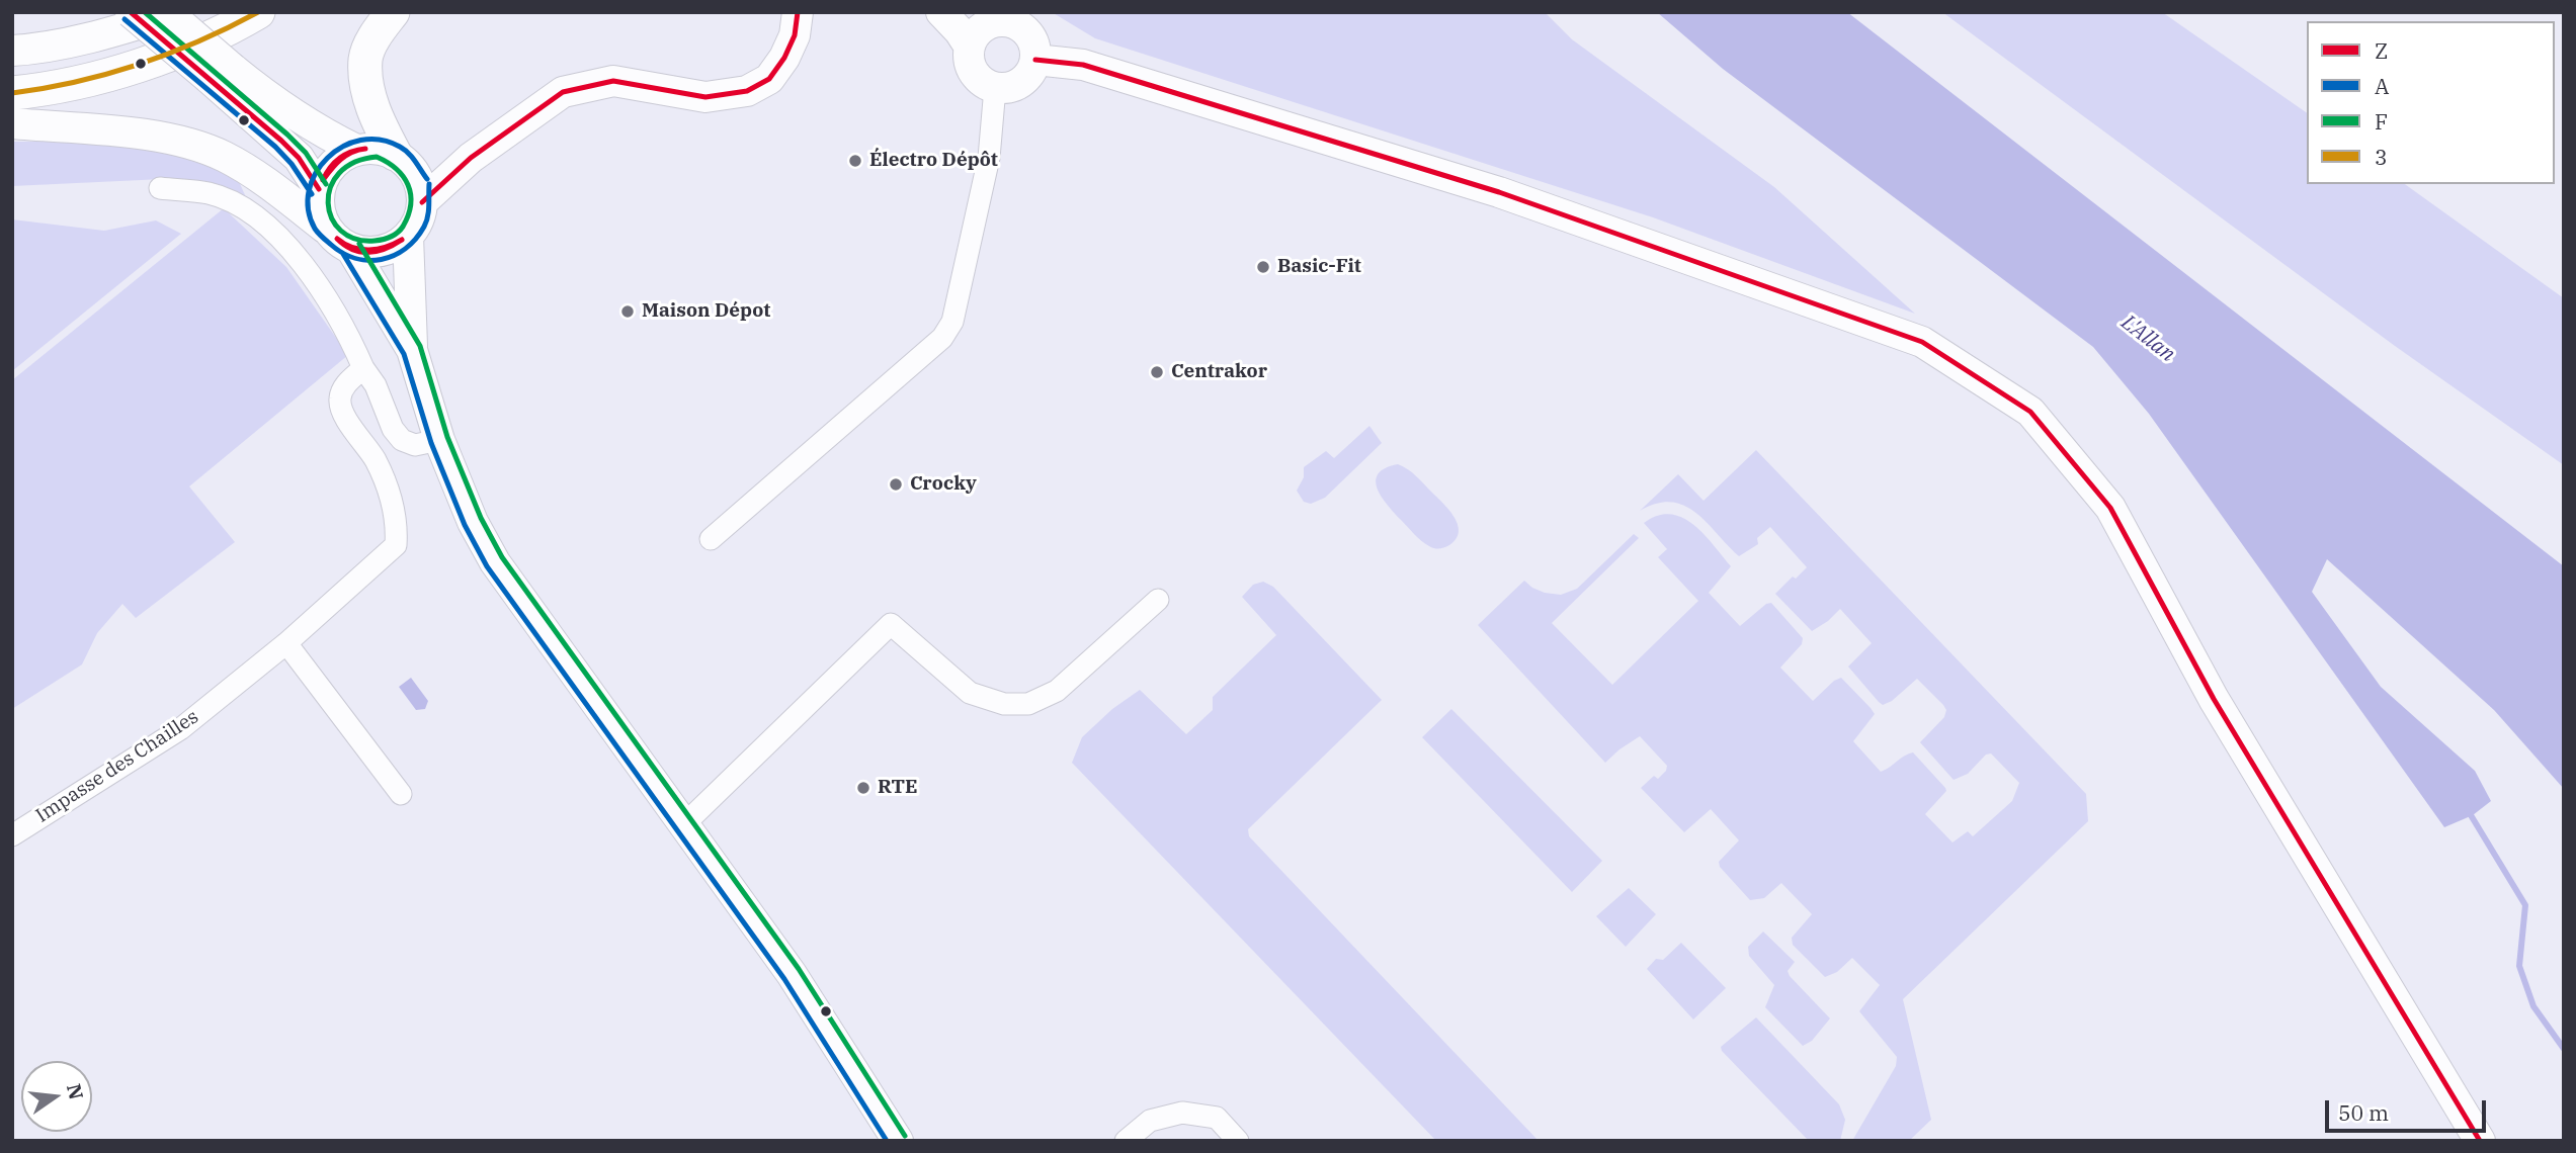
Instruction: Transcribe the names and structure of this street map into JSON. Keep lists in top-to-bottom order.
{
  "streets": {
    "street": ["Impasse des Chailles"]
  },
  "water": ["L'Allan"],
  "places": [
    "Électro Dépôt",
    "Basic-Fit",
    "Maison Dépot",
    "Centrakor",
    "Crocky",
    "RTE"
  ],
  "lines": [
    "transit line Z",
    "transit line F",
    "transit line 3",
    "transit line A"
  ],
  "legend": [
    "Z",
    "A",
    "F",
    "3"
  ],
  "scale_bar": "50 m",
  "north": "right"
}
